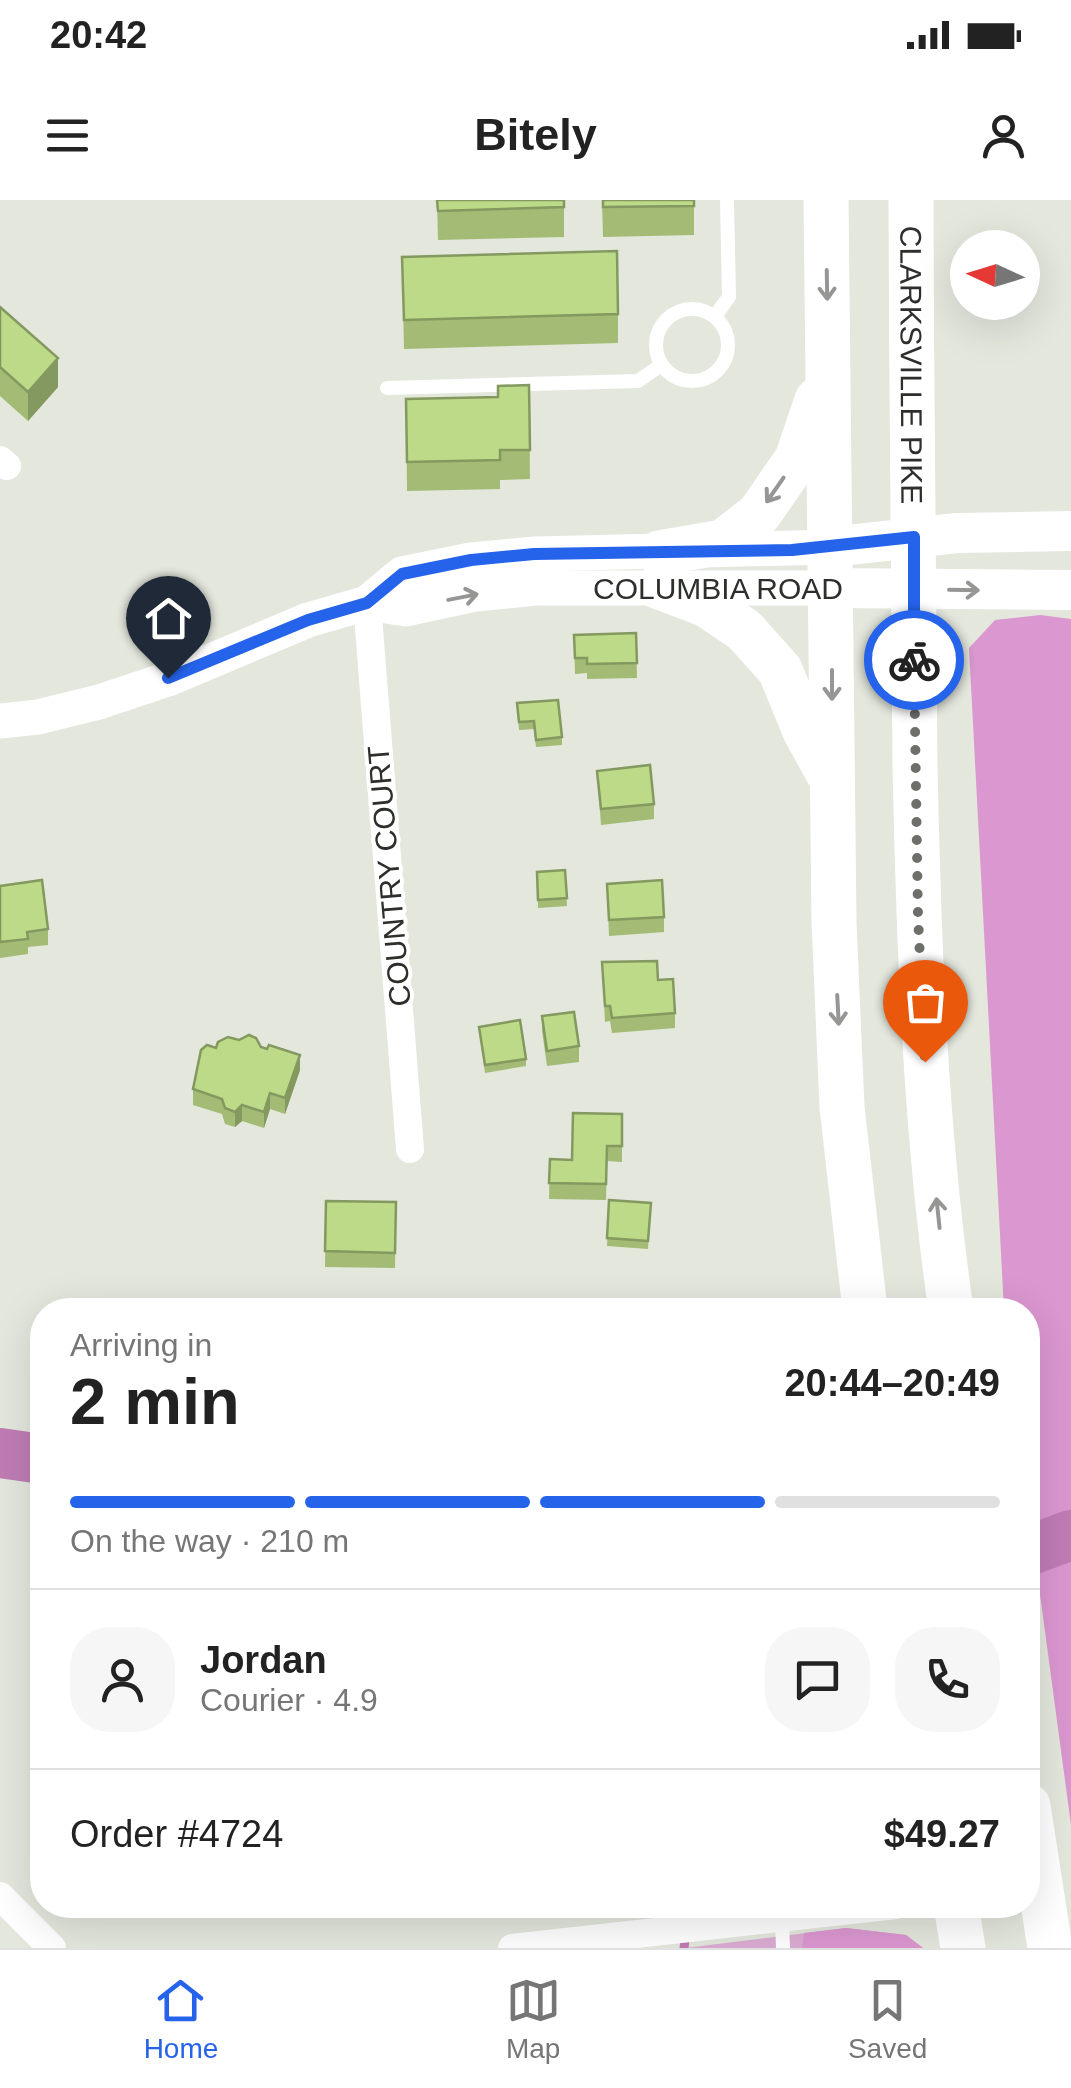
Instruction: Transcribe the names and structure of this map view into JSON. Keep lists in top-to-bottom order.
{
  "streets": {
    "main road": ["CLARKSVILLE PIKE", "COLUMBIA ROAD"],
    "street": ["COUNTRY COURT"]
  },
  "crossings": [
    ["CLARKSVILLE PIKE", "COLUMBIA ROAD"],
    ["COLUMBIA ROAD", "COUNTRY COURT"]
  ],
  "north": "left",
  "page": {
    "status": "20:42",
    "header": "Bitely",
    "heading": ["2 min", "Arriving in", "20:44–20:49"],
    "panel": [
      "Jordan",
      "Courier · 4.9",
      "Order #4724",
      "$49.27"
    ],
    "bar": "On the way · 210 m",
    "tabs": ["Home", "Map", "Saved"]
  }
}
